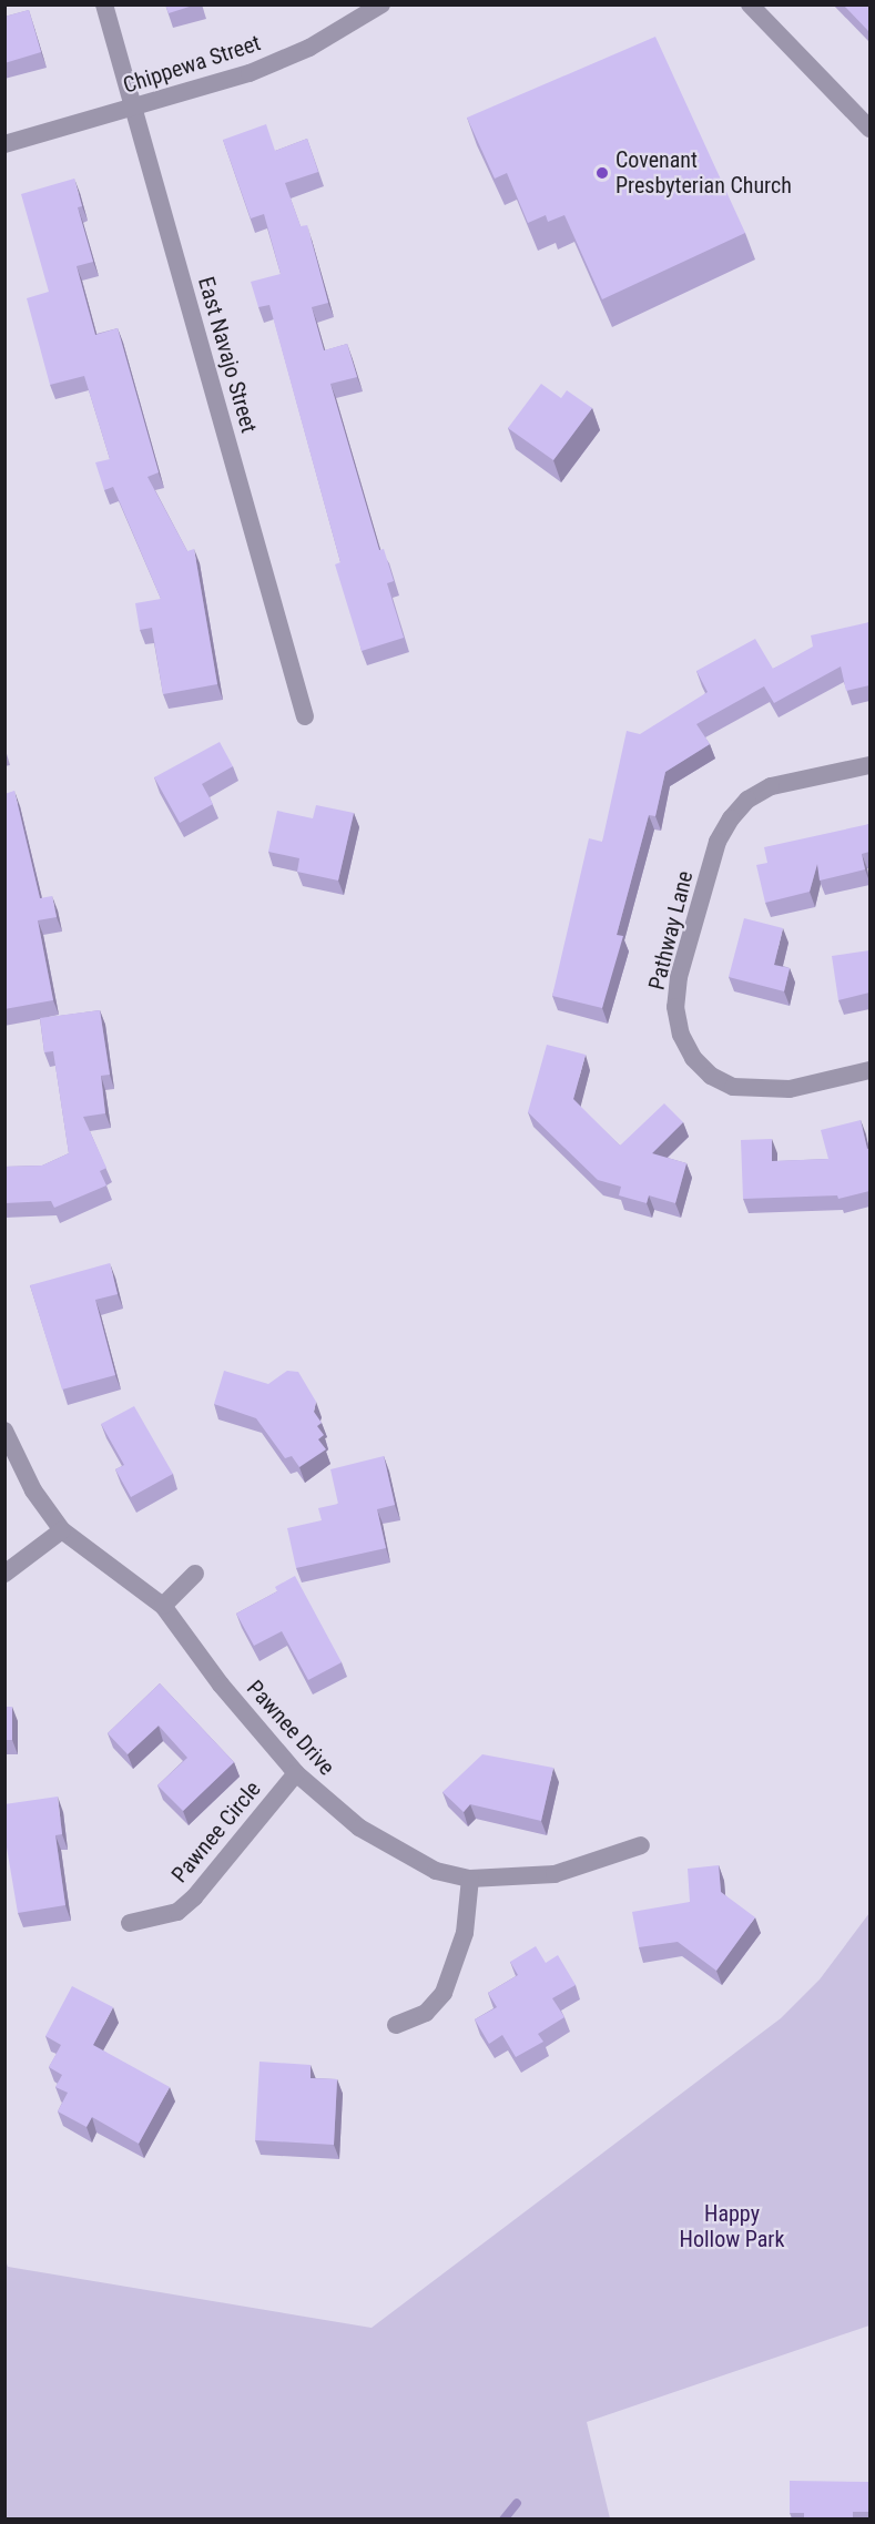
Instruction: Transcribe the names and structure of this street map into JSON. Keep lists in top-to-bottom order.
{
  "streets": {
    "street": [
      "Chippewa Street",
      "East Navajo Street",
      "Pathway Lane",
      "Pawnee Drive",
      "Pawnee Circle"
    ]
  },
  "crossings": [
    ["Chippewa Street", "East Navajo Street"],
    ["Pawnee Drive", "Pawnee Circle"]
  ],
  "parks": ["Happy Hollow Park"],
  "places": ["Covenant Presbyterian Church"]
}
